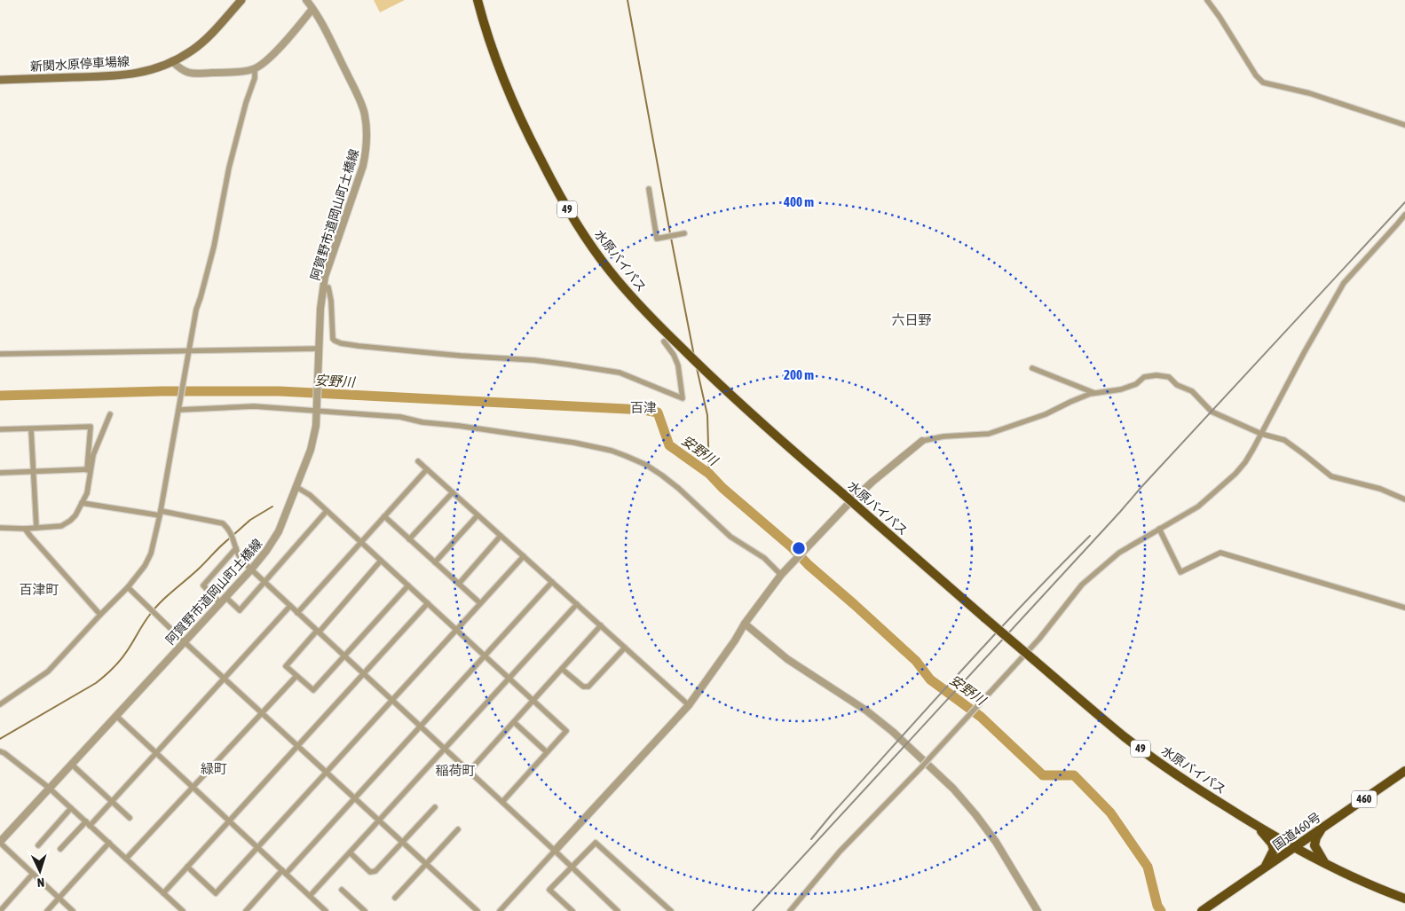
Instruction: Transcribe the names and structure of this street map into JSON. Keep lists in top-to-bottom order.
{
  "streets": {
    "highway": [
      "49",
      "水原バイパス",
      "460",
      "国道460号"
    ],
    "main road": ["新関水原停車場線"],
    "street": ["阿賀野市道岡山町土橋線"]
  },
  "crossings": [
    ["水原バイパス", "国道460号"]
  ],
  "districts": [
    "六日野",
    "百津",
    "百津町",
    "緑町",
    "稲荷町"
  ],
  "water": ["安野川"],
  "north": "bottom",
  "rings": ["400 m", "200 m"]
}
